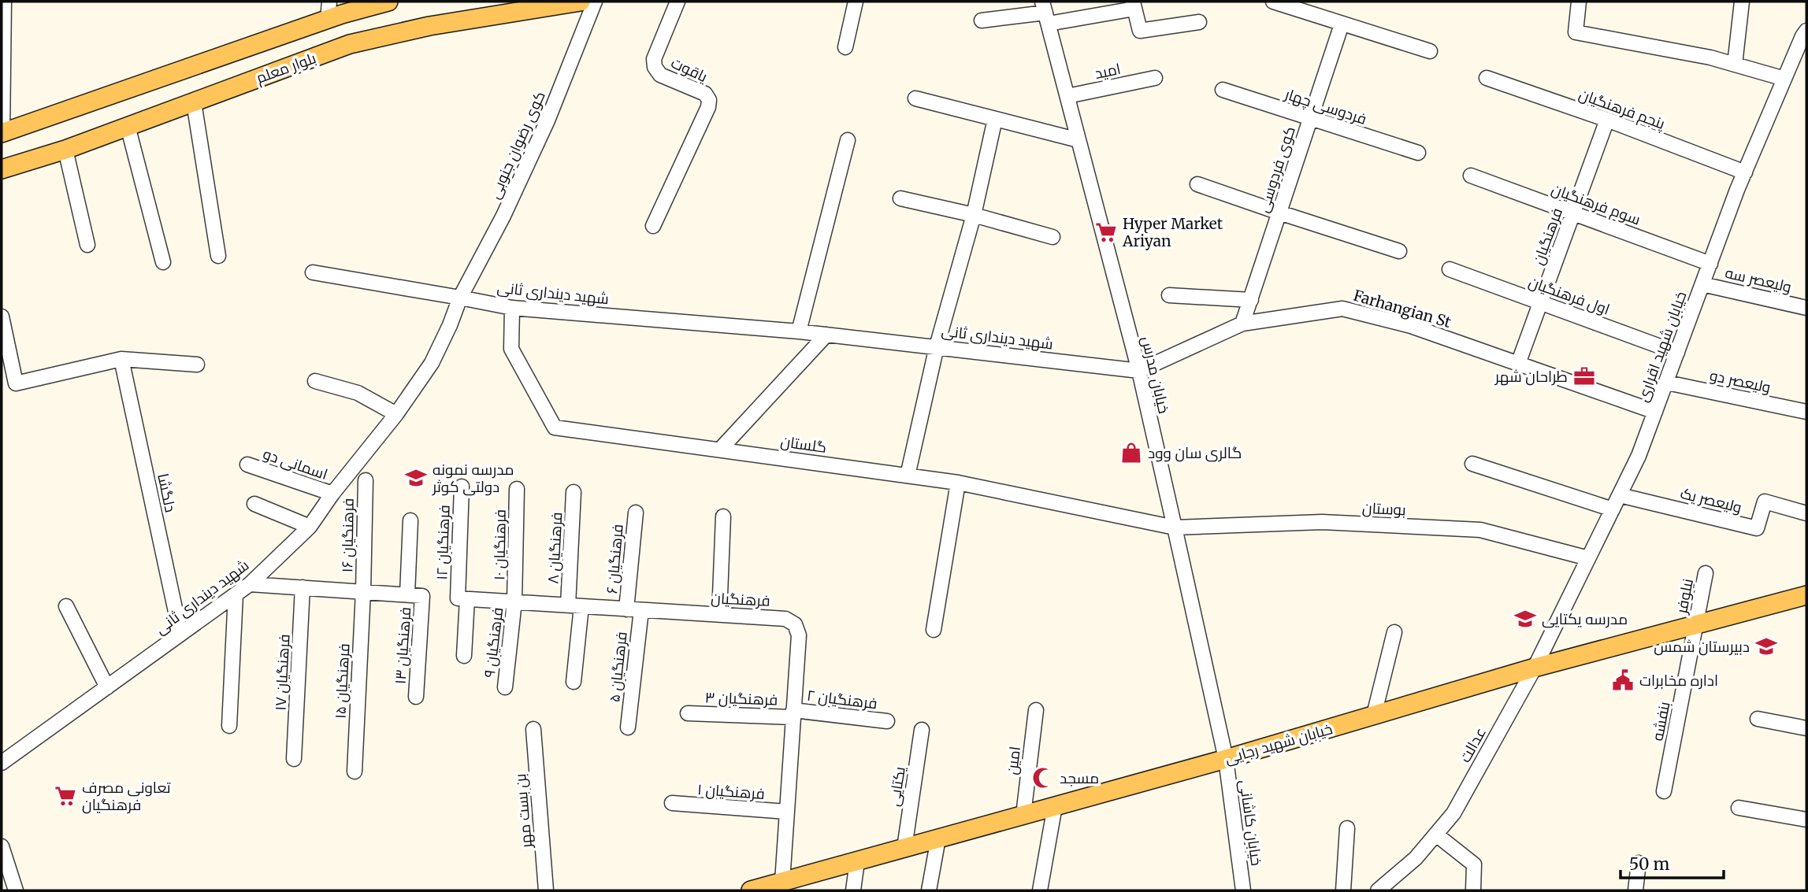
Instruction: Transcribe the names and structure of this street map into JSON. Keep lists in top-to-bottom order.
{
  "streets": {
    "main road": ["بلوار معلم", "خیابان شهید رجایی"],
    "street": [
      "یاقوت",
      "امید",
      "فردوسی چهار",
      "پنجم فرهنگیان",
      "کوی رضوان جنوبی",
      "کوی فردوسی",
      "سوم فرهنگیان",
      "فرهنگیان",
      "ولیعصر سه",
      "شهید دینداری ثانی",
      "اول فرهنگیان",
      "Farhangian St",
      "خیابان شهید اقراری",
      "خیابان مدرس",
      "ولیعصر دو",
      "گلستان",
      "اسمانی دو",
      "دلگشا",
      "ولیعصر یک",
      "بوستان",
      "فرهنگیان ۱۶",
      "فرهنگیان ۱۲",
      "فرهنگیان ۱۰",
      "فرهنگیان ۸",
      "فرهنگیان ۶",
      "نیلوفر",
      "فرهنگیان ۹",
      "فرهنگیان ۱۳",
      "فرهنگیان ۵",
      "فرهنگیان ۱۷",
      "فرهنگیان ۱۵",
      "فرهنگیان ۳",
      "فرهنگیان ۲",
      "بنفشه",
      "عدالت",
      "امین",
      "یکتایی",
      "فرهنگیان ۱",
      "بن بست مهر",
      "خیابان کاشانی"
    ]
  },
  "crossings": [
    ["امید", "خیابان مدرس"],
    ["فردوسی چهار", "کوی فردوسی"],
    ["پنجم فرهنگیان", "فرهنگیان"],
    ["پنجم فرهنگیان", "خیابان شهید اقراری"],
    ["کوی رضوان جنوبی", "شهید دینداری ثانی"],
    ["کوی فردوسی", "Farhangian St"],
    ["سوم فرهنگیان", "فرهنگیان"],
    ["سوم فرهنگیان", "خیابان شهید اقراری"],
    ["فرهنگیان", "اول فرهنگیان"],
    ["فرهنگیان", "Farhangian St"],
    ["فرهنگیان", "فرهنگیان ۱۲"],
    ["فرهنگیان", "فرهنگیان ۱۰"],
    ["فرهنگیان", "فرهنگیان ۸"],
    ["فرهنگیان", "فرهنگیان ۶"],
    ["فرهنگیان", "فرهنگیان ۹"],
    ["فرهنگیان", "فرهنگیان ۵"],
    ["فرهنگیان", "فرهنگیان ۳"],
    ["فرهنگیان", "فرهنگیان ۲"],
    ["فرهنگیان", "خیابان شهید رجایی"],
    ["فرهنگیان", "فرهنگیان ۱"],
    ["ولیعصر سه", "خیابان شهید اقراری"],
    ["شهید دینداری ثانی", "Farhangian St"],
    ["شهید دینداری ثانی", "خیابان مدرس"],
    ["شهید دینداری ثانی", "گلستان"],
    ["شهید دینداری ثانی", "اسمانی دو"],
    ["شهید دینداری ثانی", "دلگشا"],
    ["اول فرهنگیان", "خیابان شهید اقراری"],
    ["Farhangian St", "خیابان شهید اقراری"],
    ["Farhangian St", "خیابان مدرس"],
    ["خیابان شهید اقراری", "ولیعصر دو"],
    ["خیابان شهید اقراری", "ولیعصر یک"],
    ["خیابان شهید اقراری", "بوستان"],
    ["خیابان شهید اقراری", "خیابان شهید رجایی"],
    ["خیابان شهید اقراری", "عدالت"],
    ["خیابان مدرس", "گلستان"],
    ["خیابان مدرس", "بوستان"],
    ["خیابان مدرس", "خیابان شهید رجایی"],
    ["خیابان مدرس", "خیابان کاشانی"],
    ["گلستان", "بوستان"],
    ["فرهنگیان ۱۶", "فرهنگیان ۱۵"],
    ["فرهنگیان ۱۰", "فرهنگیان ۹"],
    ["فرهنگیان ۶", "فرهنگیان ۵"],
    ["نیلوفر", "بنفشه"],
    ["نیلوفر", "خیابان شهید رجایی"],
    ["فرهنگیان ۳", "فرهنگیان ۲"],
    ["بنفشه", "خیابان شهید رجایی"],
    ["خیابان شهید رجایی", "عدالت"],
    ["خیابان شهید رجایی", "امین"],
    ["خیابان شهید رجایی", "یکتایی"],
    ["خیابان شهید رجایی", "خیابان کاشانی"]
  ],
  "places": {
    "supermarket": ["Hyper Market Ariyan", "تعاونی مصرف فرهنگیان"],
    "office": ["طراحان شهر"],
    "shop": ["گالری سان وود"],
    "school or university": ["مدرسه نمونه دولتی کوثر", "مدرسه یکتایی", "دبیرستان شمس"],
    "public building": ["اداره مخابرات"],
    "mosque": ["مسجد"]
  },
  "scale_bar": "50 m"
}
